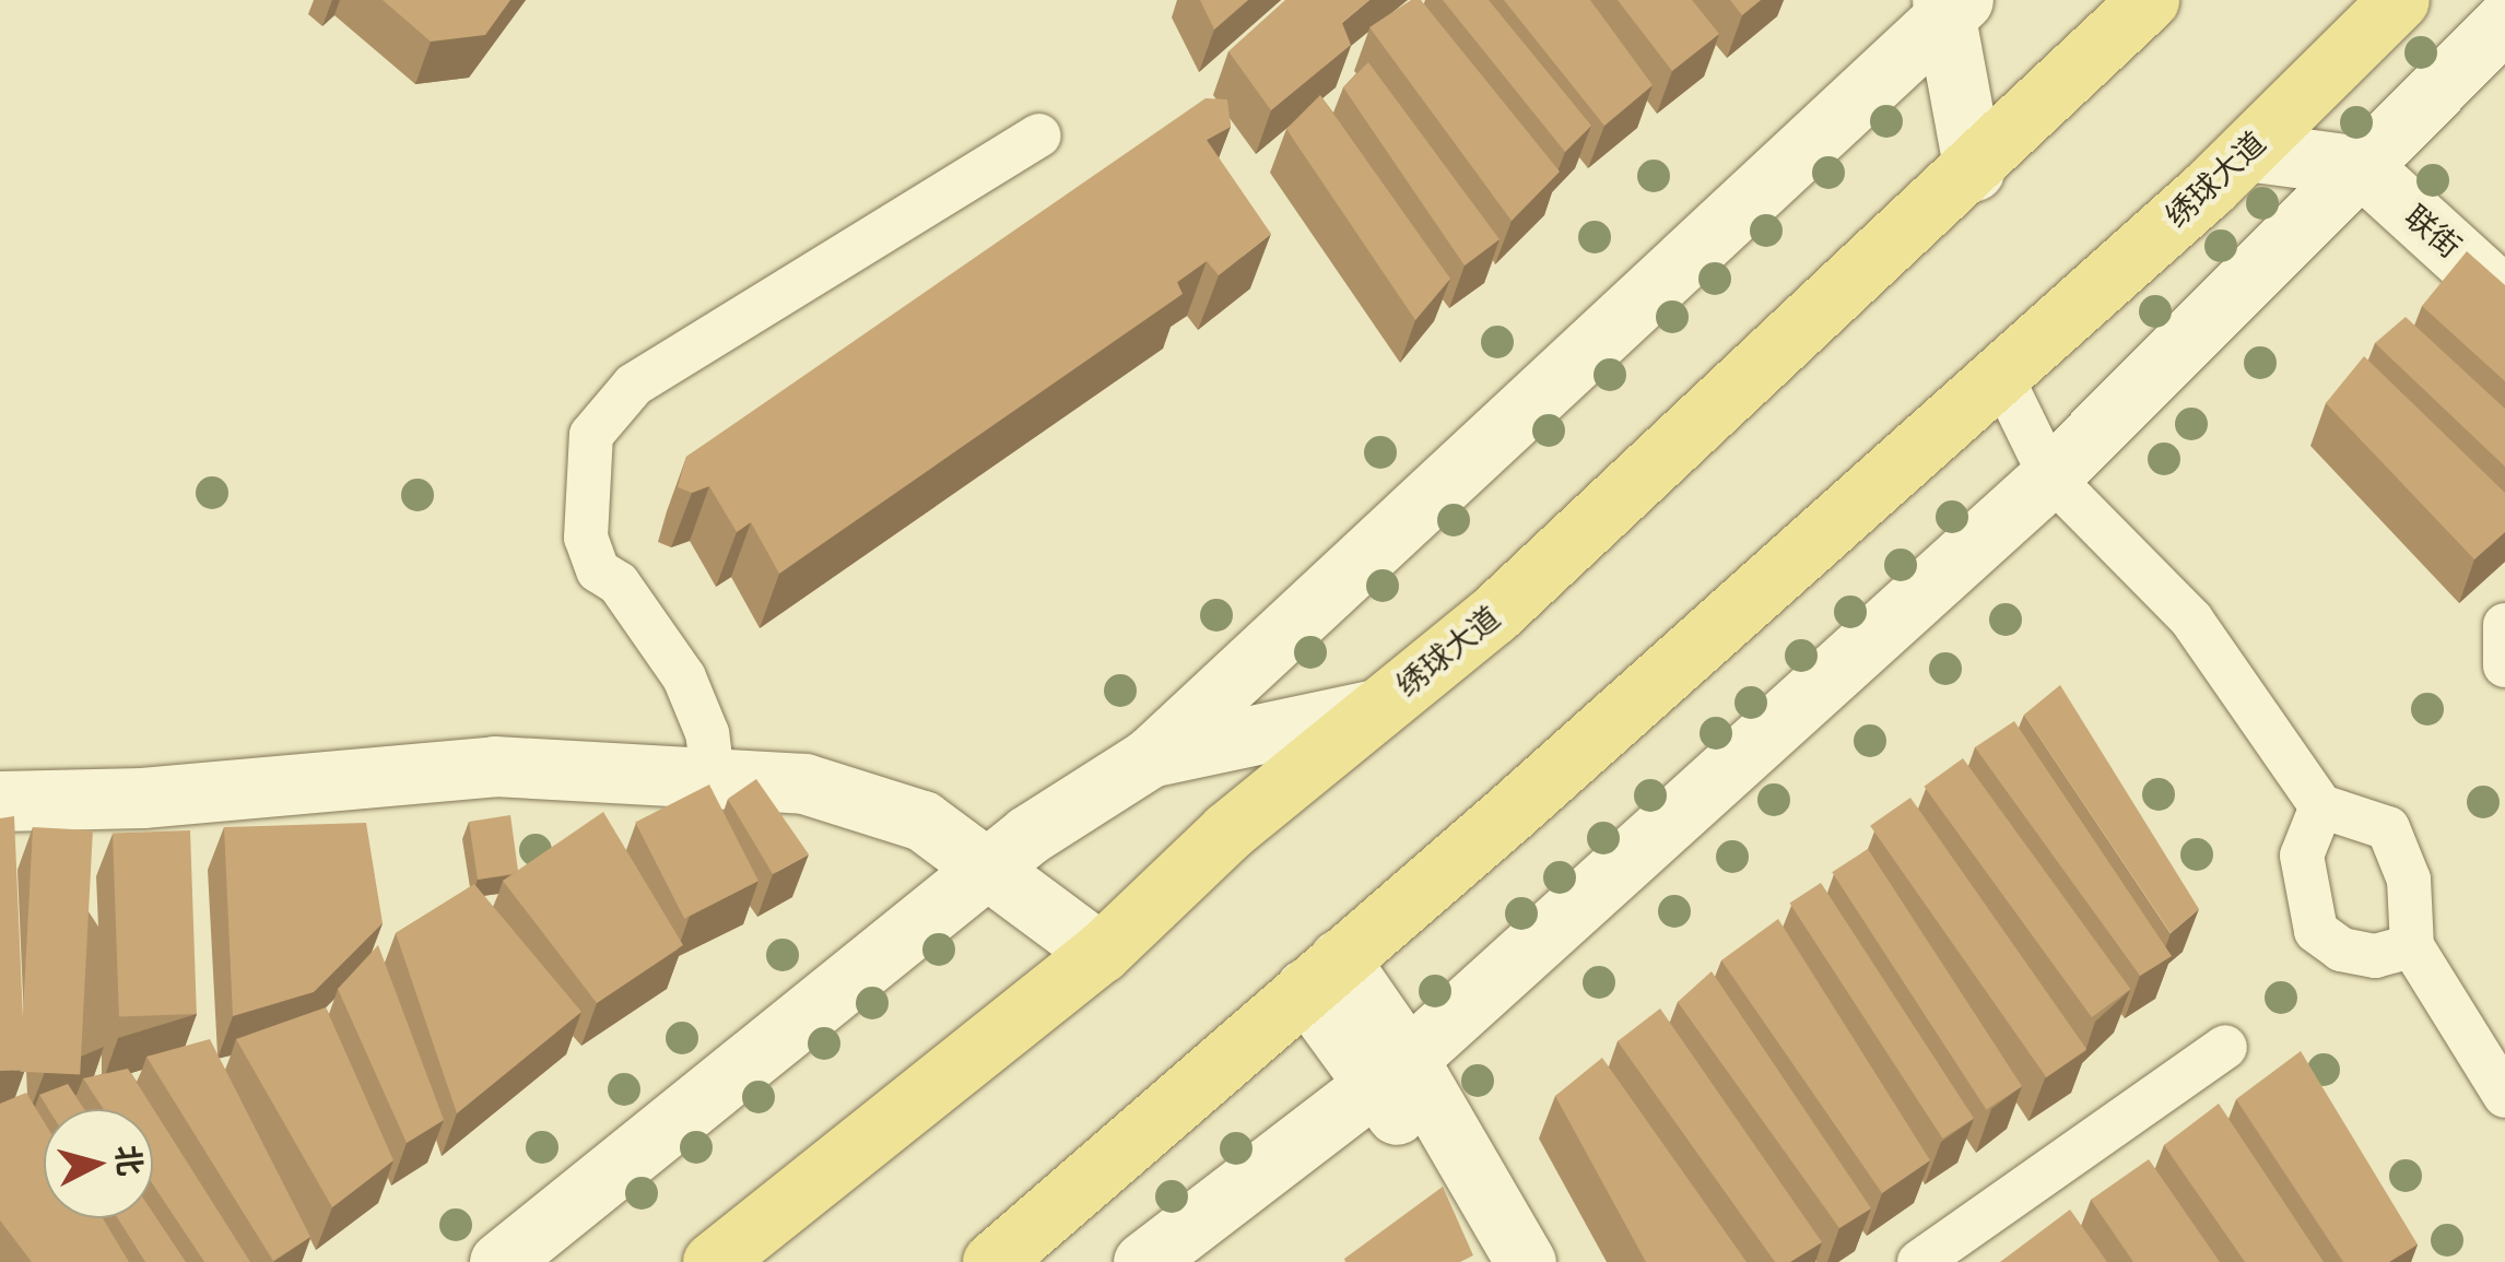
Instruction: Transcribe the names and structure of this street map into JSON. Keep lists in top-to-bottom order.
{
  "streets": {
    "main road": ["绣球大道"],
    "street": ["联街"]
  },
  "north": "right"
}
